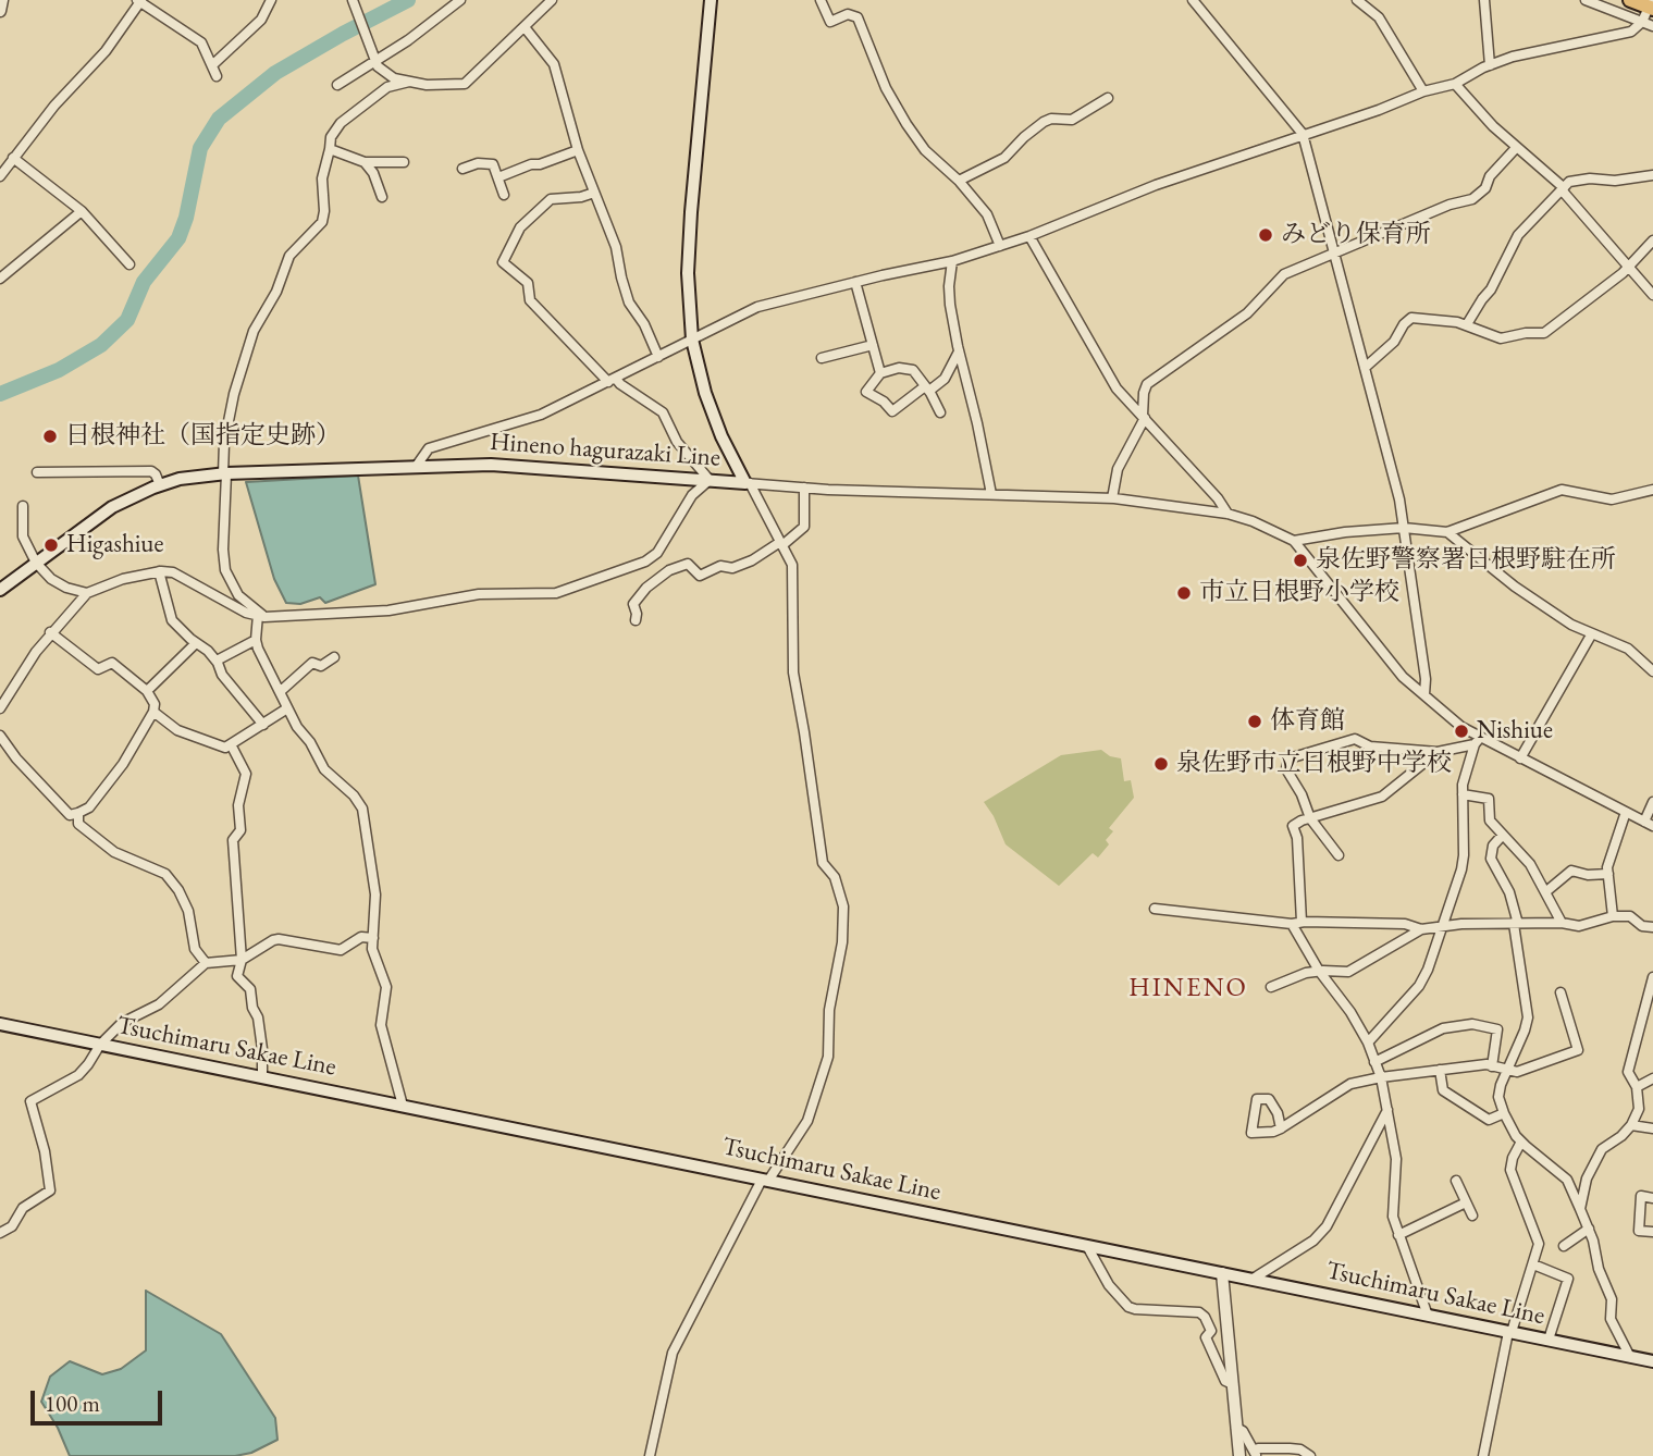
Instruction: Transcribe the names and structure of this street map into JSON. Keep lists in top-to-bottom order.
{
  "streets": {
    "main road": ["Hineno hagurazaki Line", "Tsuchimaru Sakae Line"]
  },
  "districts": ["HINENO"],
  "places": [
    "みどり保育所",
    "日根神社（国指定史跡）",
    "Higashiue",
    "泉佐野警察署日根野駐在所",
    "市立日根野小学校",
    "体育館",
    "Nishiue",
    "泉佐野市立日根野中学校"
  ],
  "scale_bar": "100 m"
}
